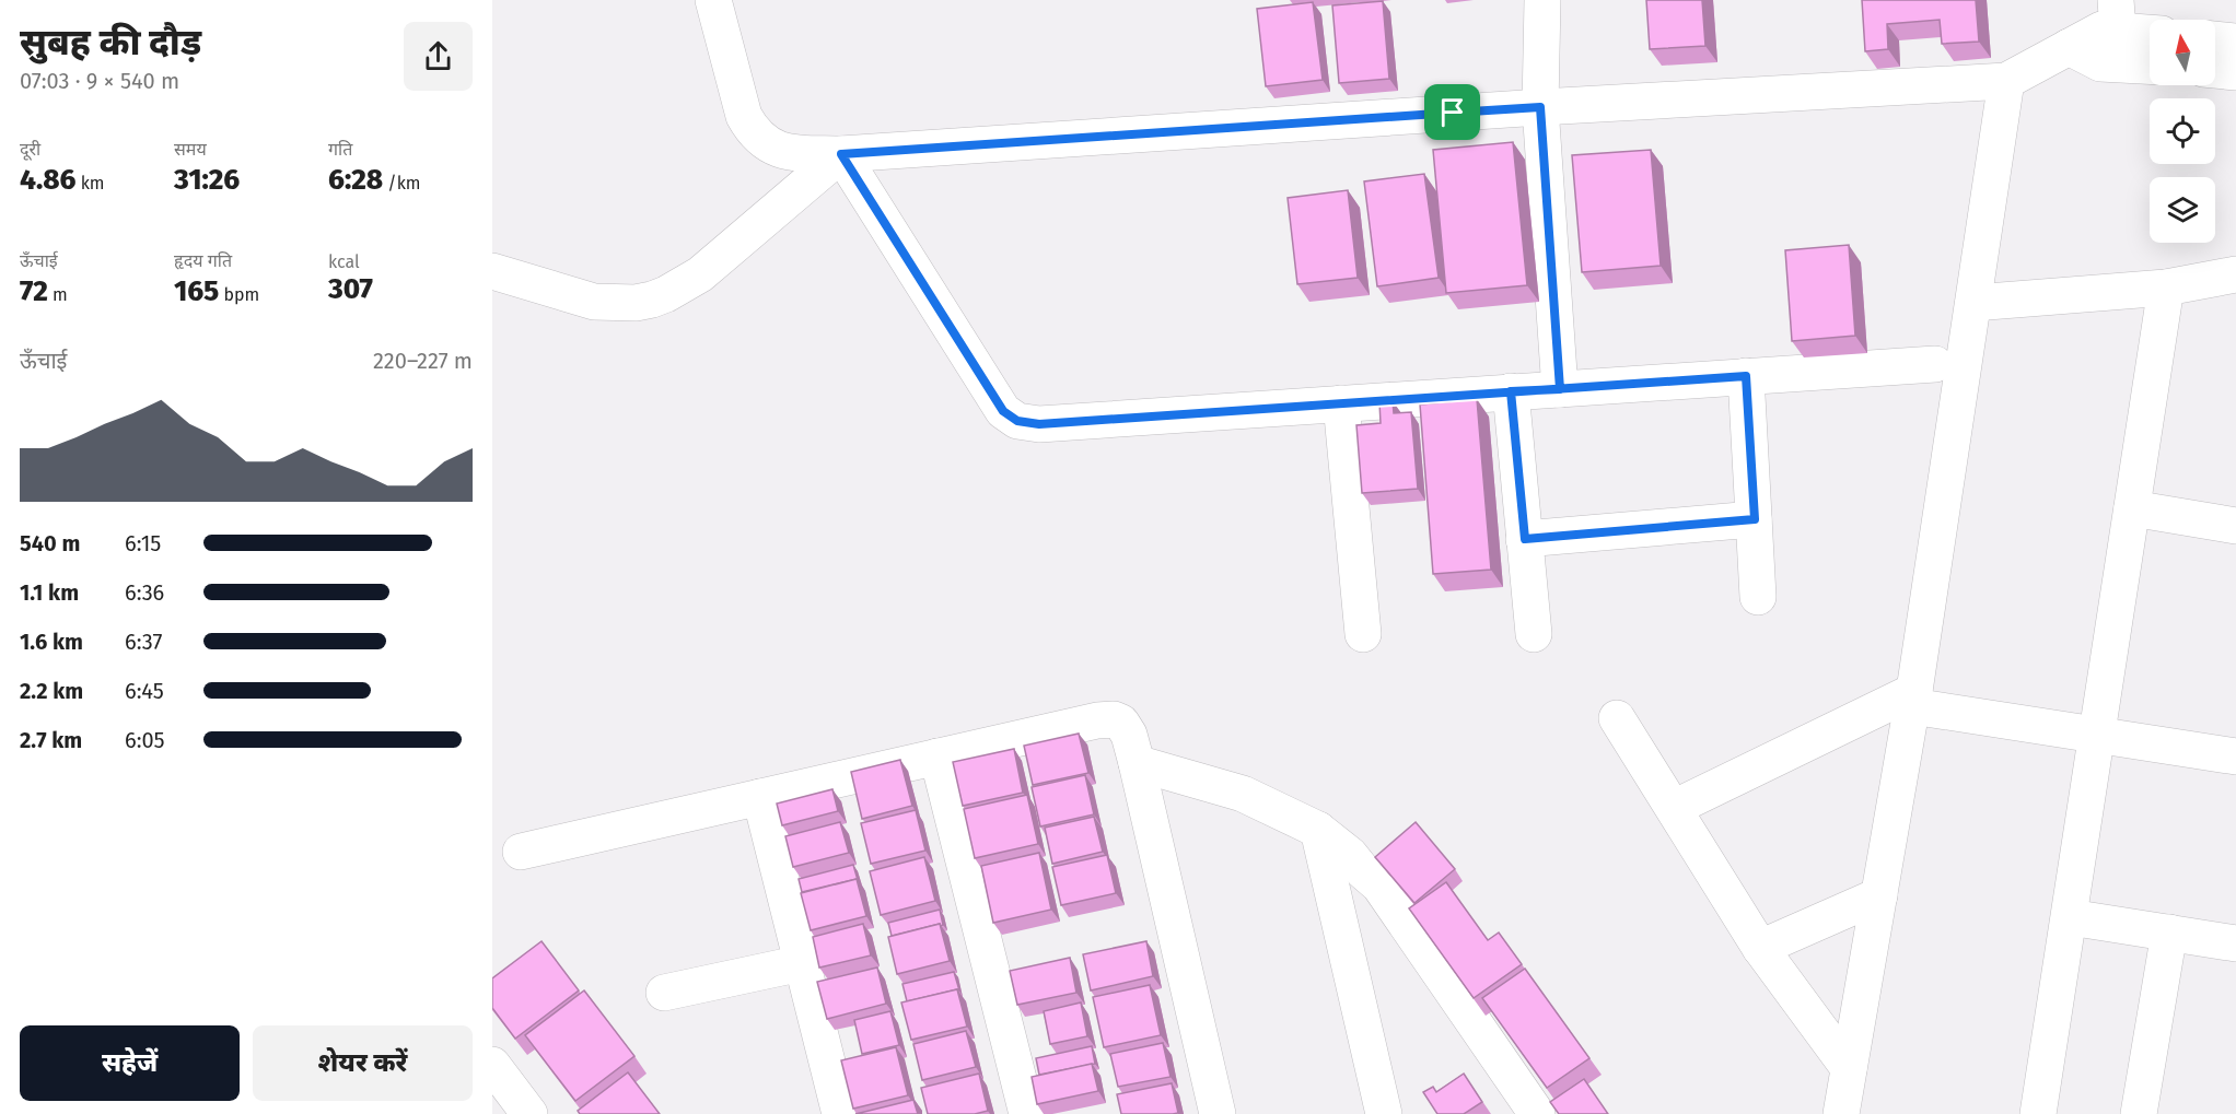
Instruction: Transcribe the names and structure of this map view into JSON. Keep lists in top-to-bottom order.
{
  "north": "top",
  "page": {
    "heading": ["सुबह की दौड़", "07:03 · 9 × 540 m"],
    "stats": [
      ["दूरी", "4.86 km"],
      ["समय", "31:26"],
      ["गति", "6:28 /km"],
      ["ऊँचाई", "72 m"],
      ["हृदय गति", "165 bpm"],
      ["kcal", "307"]
    ],
    "chart": ["ऊँचाई", "220–227 m"],
    "list": [
      {
        "name": "540 m",
        "note": "6:15"
      },
      {
        "name": "1.1 km",
        "note": "6:36"
      },
      {
        "name": "1.6 km",
        "note": "6:37"
      },
      {
        "name": "2.2 km",
        "note": "6:45"
      },
      {
        "name": "2.7 km",
        "note": "6:05"
      }
    ],
    "buttons": ["सहेजें", "शेयर करें"]
  }
}
